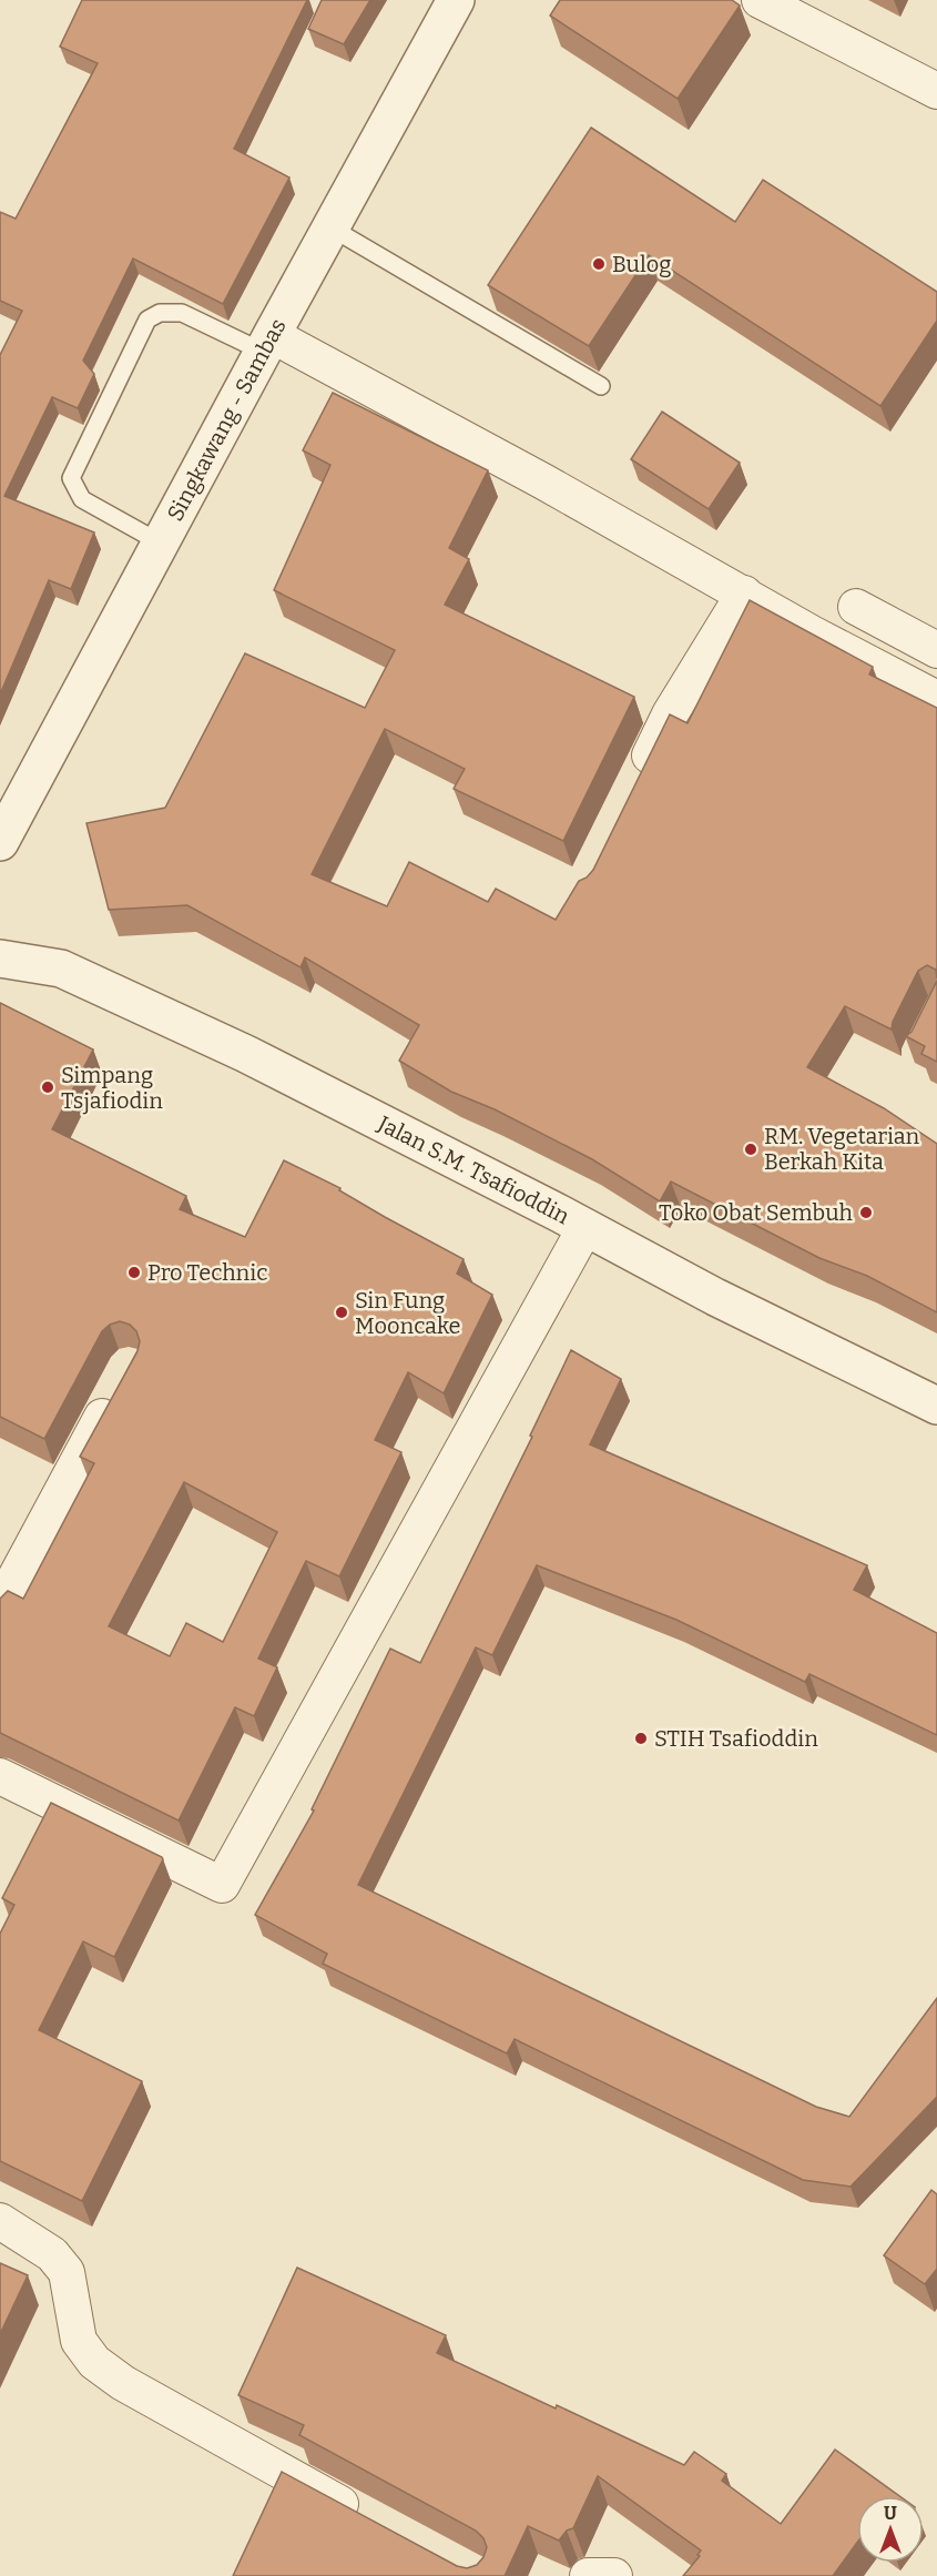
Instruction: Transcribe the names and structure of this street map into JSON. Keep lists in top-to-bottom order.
{
  "streets": {
    "street": ["Singkawang - Sambas", "Jalan S.M. Tsafioddin"]
  },
  "places": [
    "Bulog",
    "Simpang Tsjafiodin",
    "RM. Vegetarian Berkah Kita",
    "Toko Obat Sembuh",
    "Pro Technic",
    "Sin Fung Mooncake",
    "STIH Tsafioddin"
  ],
  "north": "top"
}
